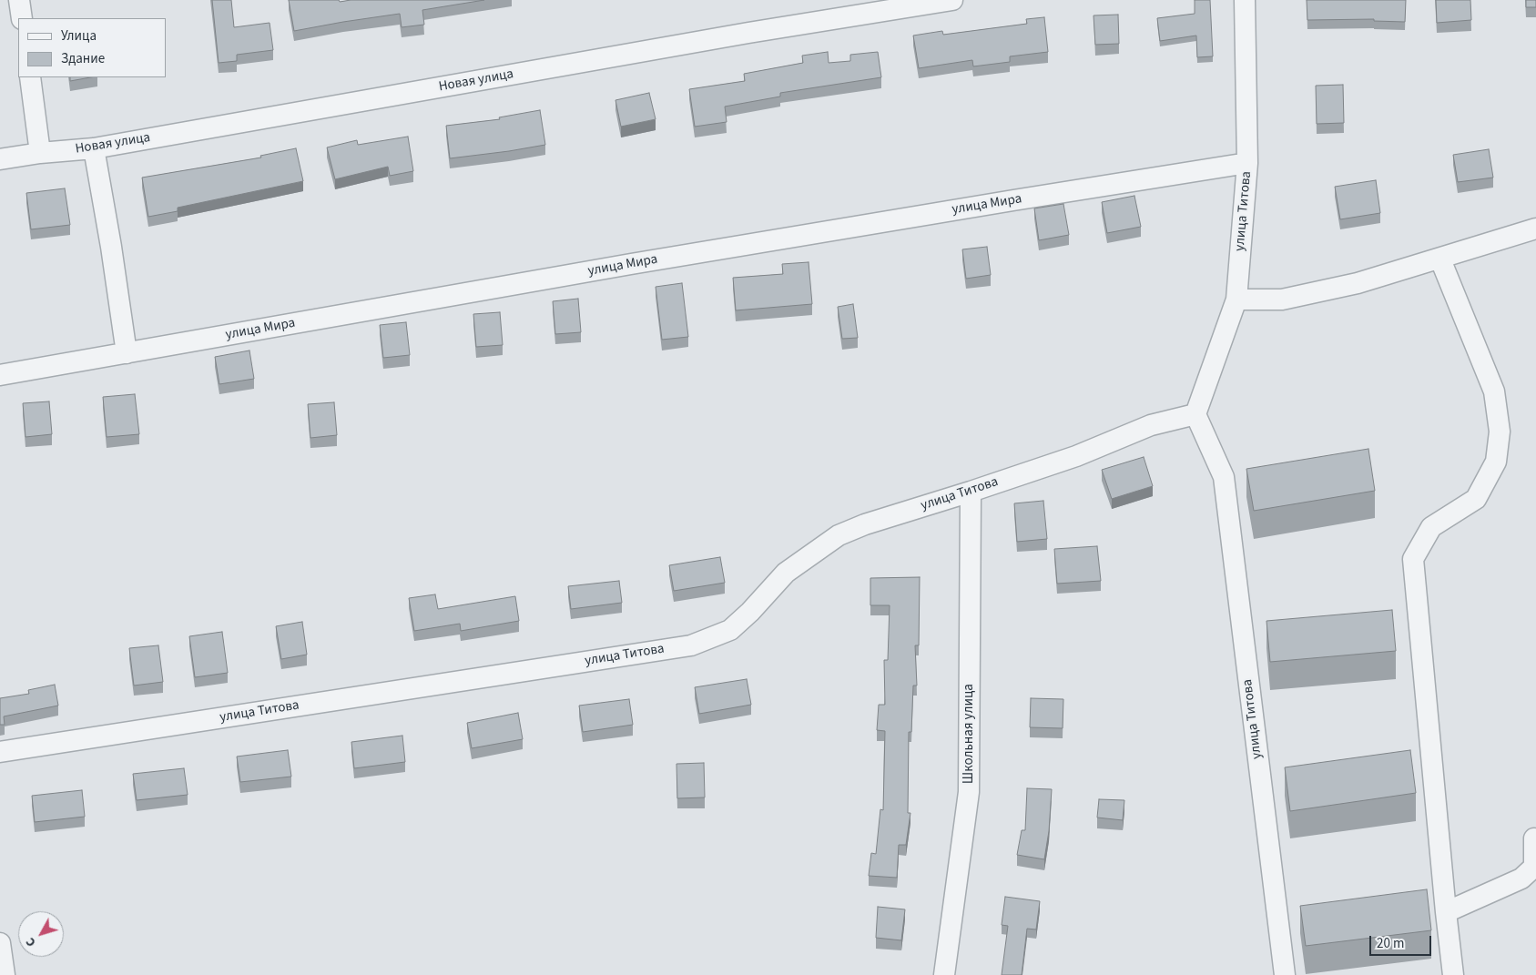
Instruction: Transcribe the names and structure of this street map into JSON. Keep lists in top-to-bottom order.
{
  "streets": {
    "street": [
      "Новая улица",
      "улица Мира",
      "улица Титова",
      "Школьная улица"
    ]
  },
  "crossings": [
    ["улица Мира", "улица Титова"],
    ["улица Титова", "Школьная улица"]
  ],
  "legend": ["Улица", "Здание"],
  "scale_bar": "20 m",
  "north": "bottom left"
}
